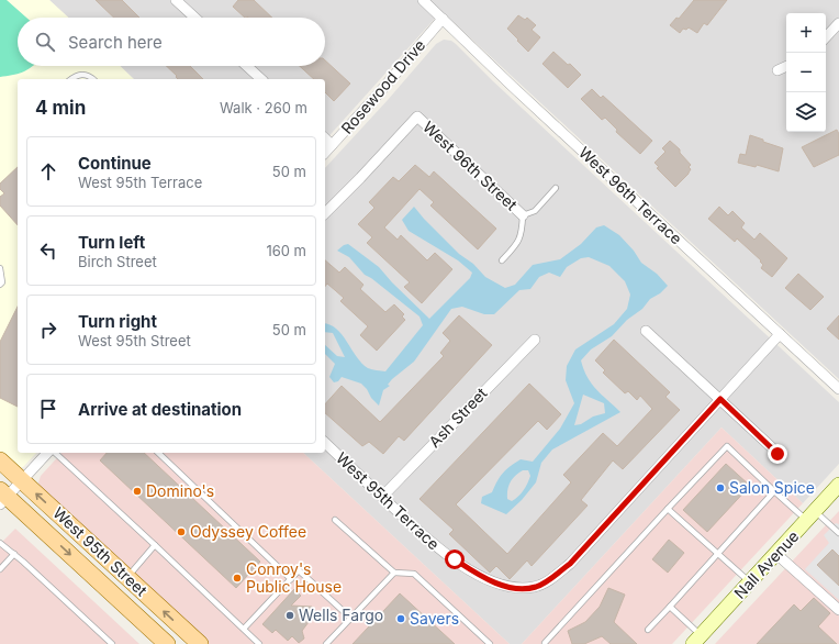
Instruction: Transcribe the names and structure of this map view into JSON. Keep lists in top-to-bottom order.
{
  "streets": {
    "main road": ["West 95th Street", "Nall Avenue"],
    "street": [
      "Rosewood Drive",
      "West 96th Street",
      "West 96th Terrace",
      "Ash Street",
      "West 95th Terrace"
    ]
  },
  "crossings": [
    ["Rosewood Drive", "West 96th Terrace"],
    ["Ash Street", "West 95th Terrace"]
  ],
  "places": [
    "Salon Spice",
    "Domino's",
    "Odyssey Coffee",
    "Conroy's Public House",
    "Wells Fargo",
    "Savers"
  ],
  "page": {
    "map_buttons": ["+", "−"],
    "search": "Search here",
    "heading": ["4 min", "Walk · 260 m"],
    "list": [
      ["Continue", "West 95th Terrace", "50 m"],
      ["Turn left", "Birch Street", "160 m"],
      ["Turn right", "West 95th Street", "50 m"],
      "Arrive at destination"
    ]
  }
}
